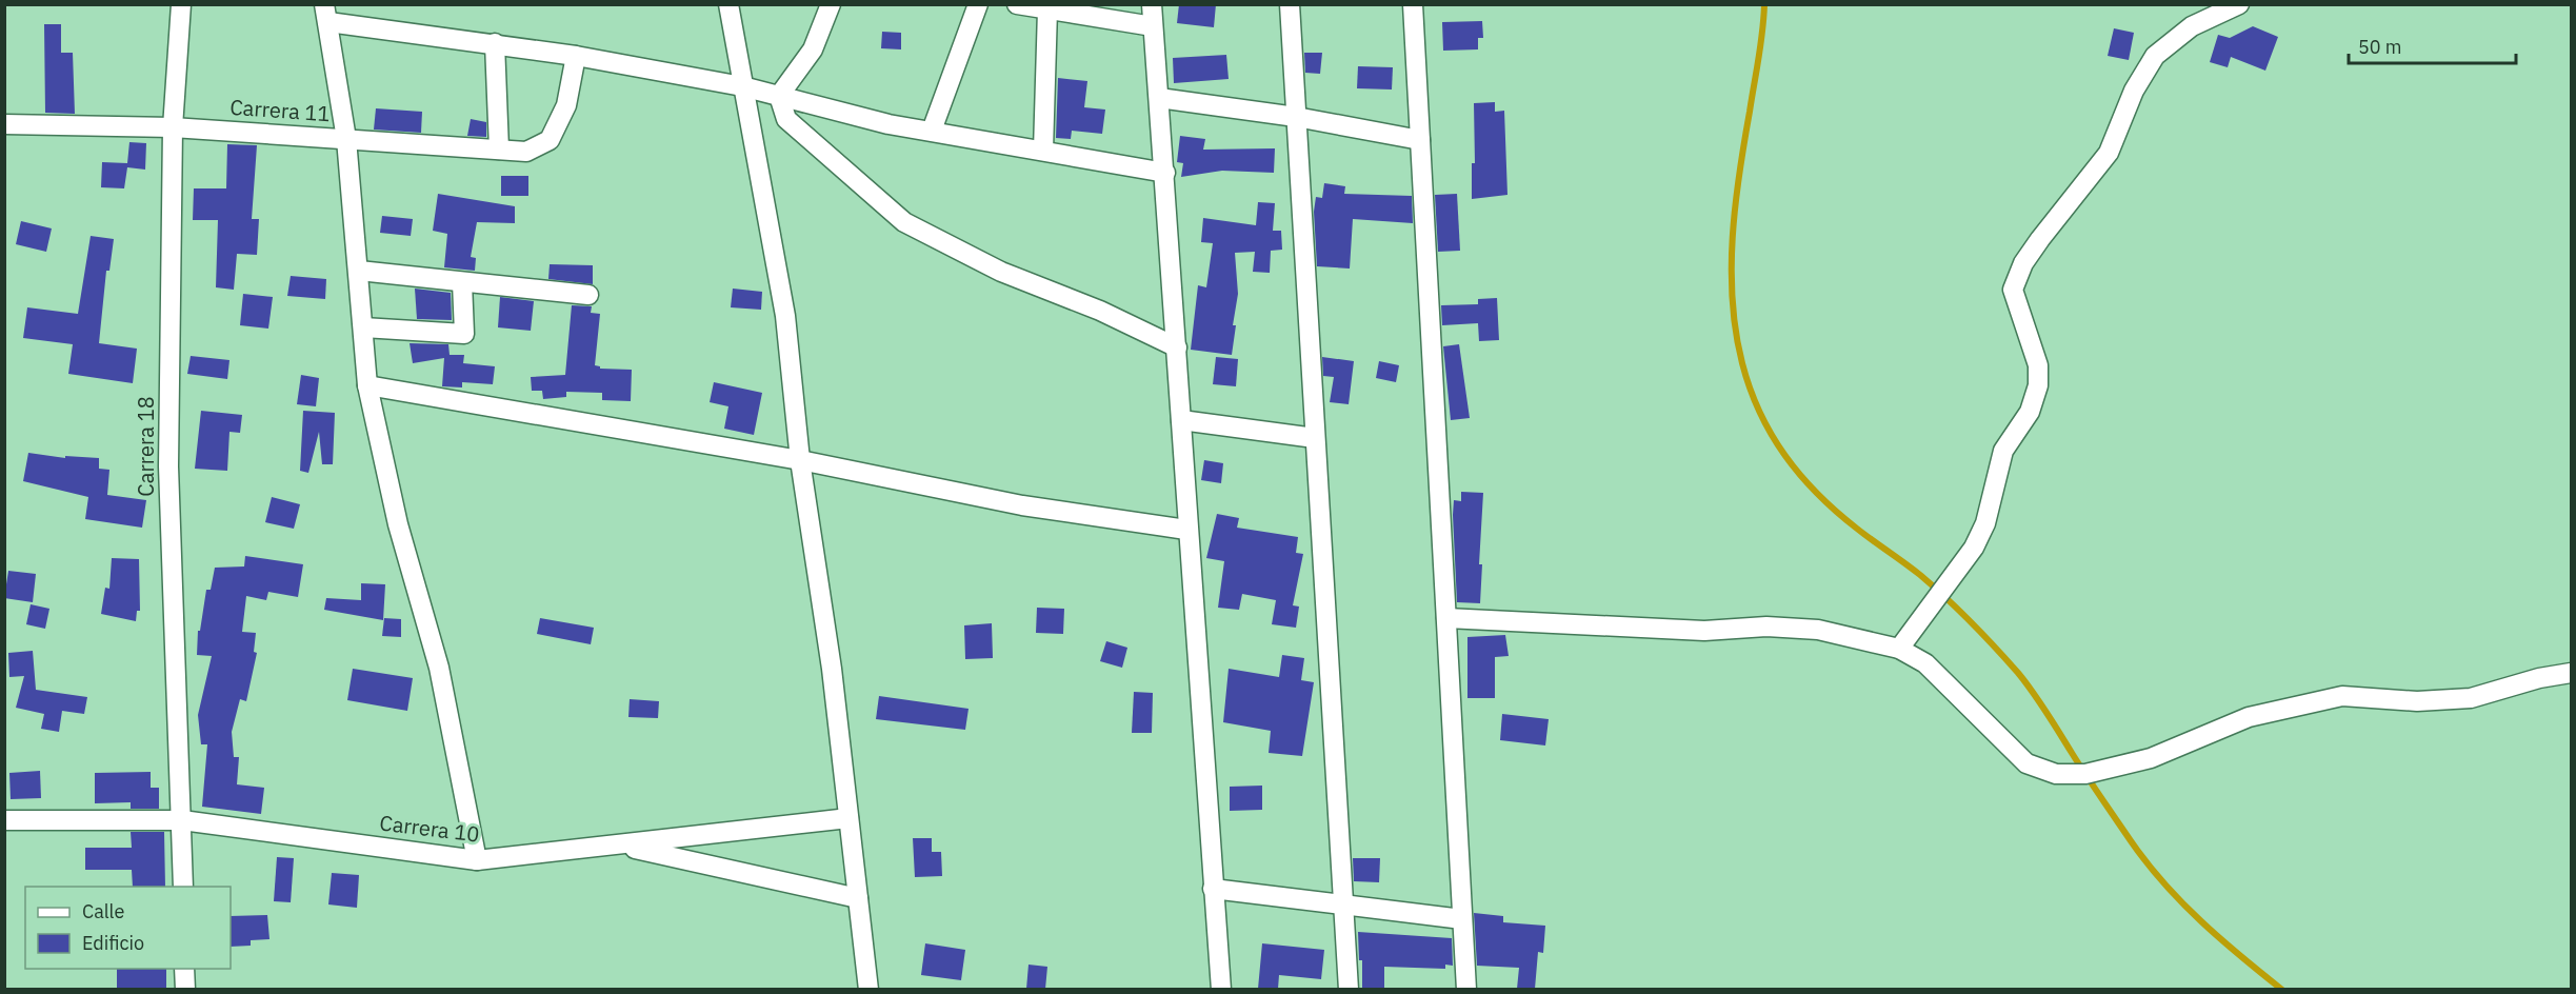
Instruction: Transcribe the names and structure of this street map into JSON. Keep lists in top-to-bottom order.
{
  "streets": {
    "street": ["Carrera 11", "Carrera 18", "Carrera 10"]
  },
  "crossings": [
    ["Carrera 11", "Carrera 18"],
    ["Carrera 18", "Carrera 10"]
  ],
  "legend": ["Calle", "Edificio"],
  "scale_bar": "50 m"
}
